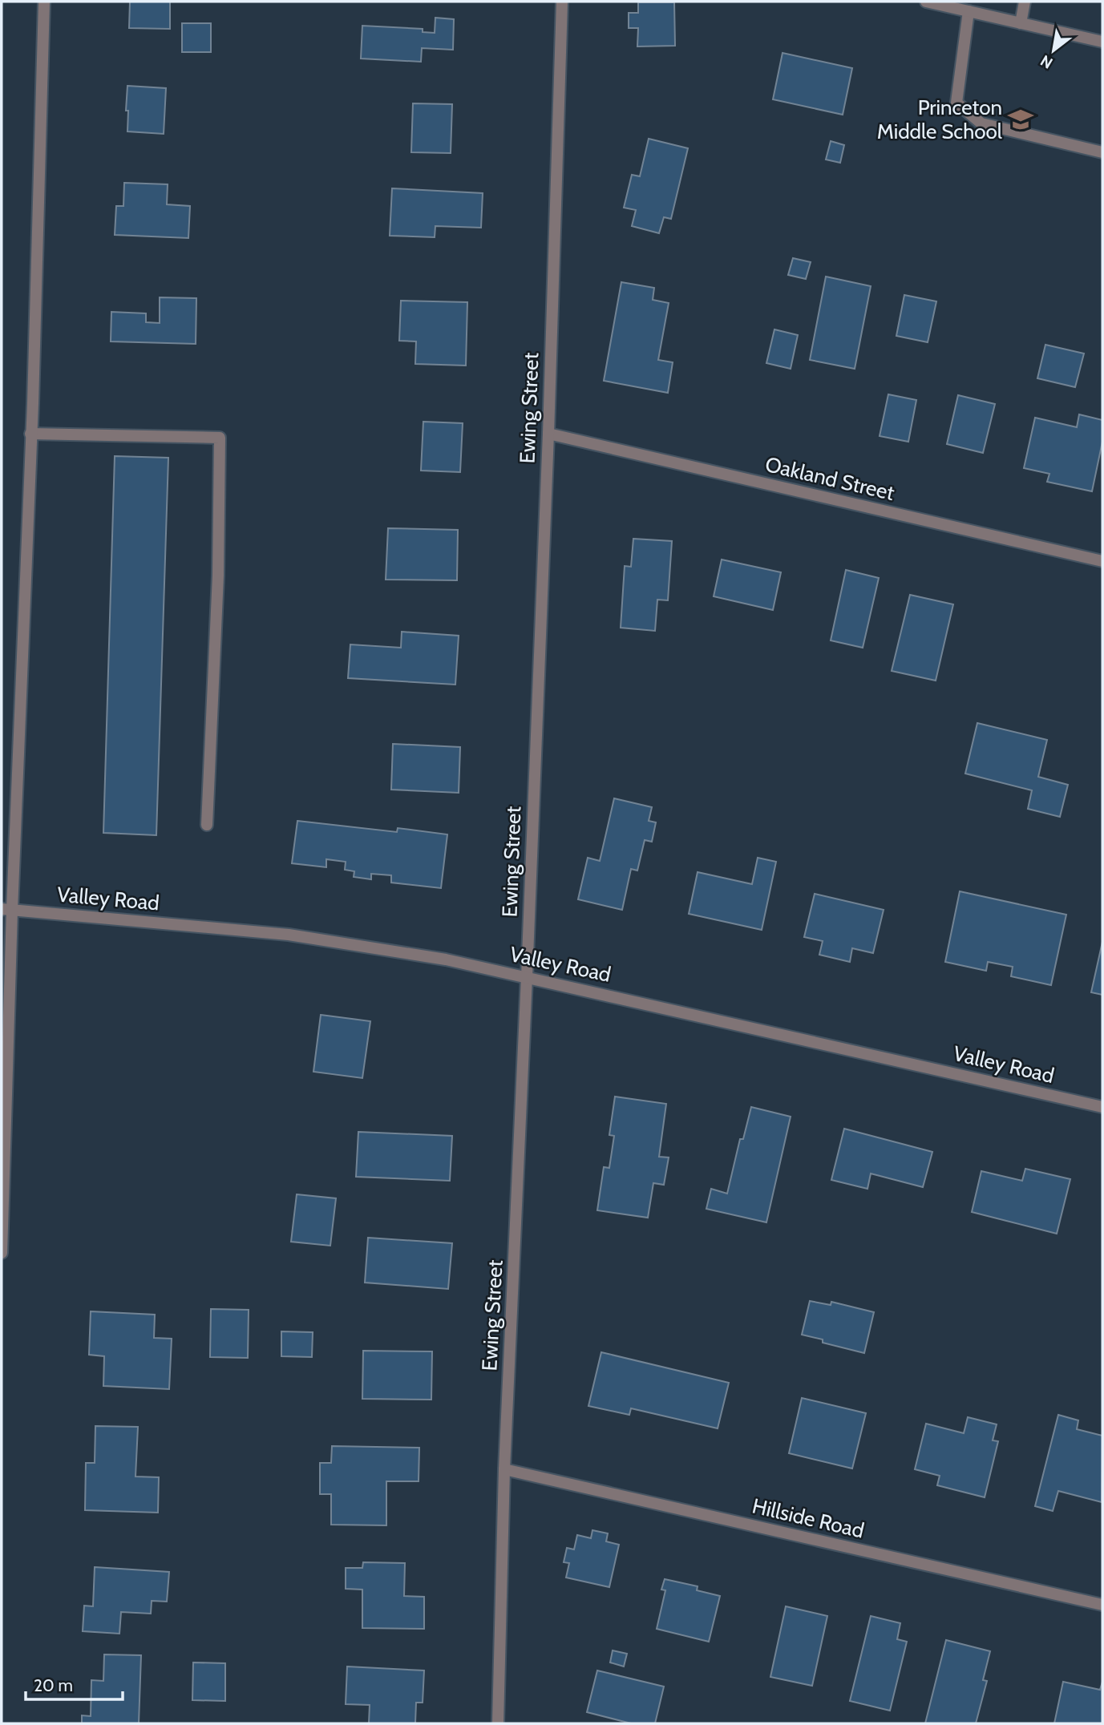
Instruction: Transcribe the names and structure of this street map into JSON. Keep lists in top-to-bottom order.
{
  "streets": {
    "street": [
      "Ewing Street",
      "Oakland Street",
      "Valley Road",
      "Hillside Road"
    ]
  },
  "crossings": [
    ["Ewing Street", "Oakland Street"],
    ["Ewing Street", "Valley Road"],
    ["Ewing Street", "Hillside Road"]
  ],
  "places": {
    "school or university": ["Princeton Middle School"]
  },
  "scale_bar": "20 m",
  "north": "bottom left"
}
